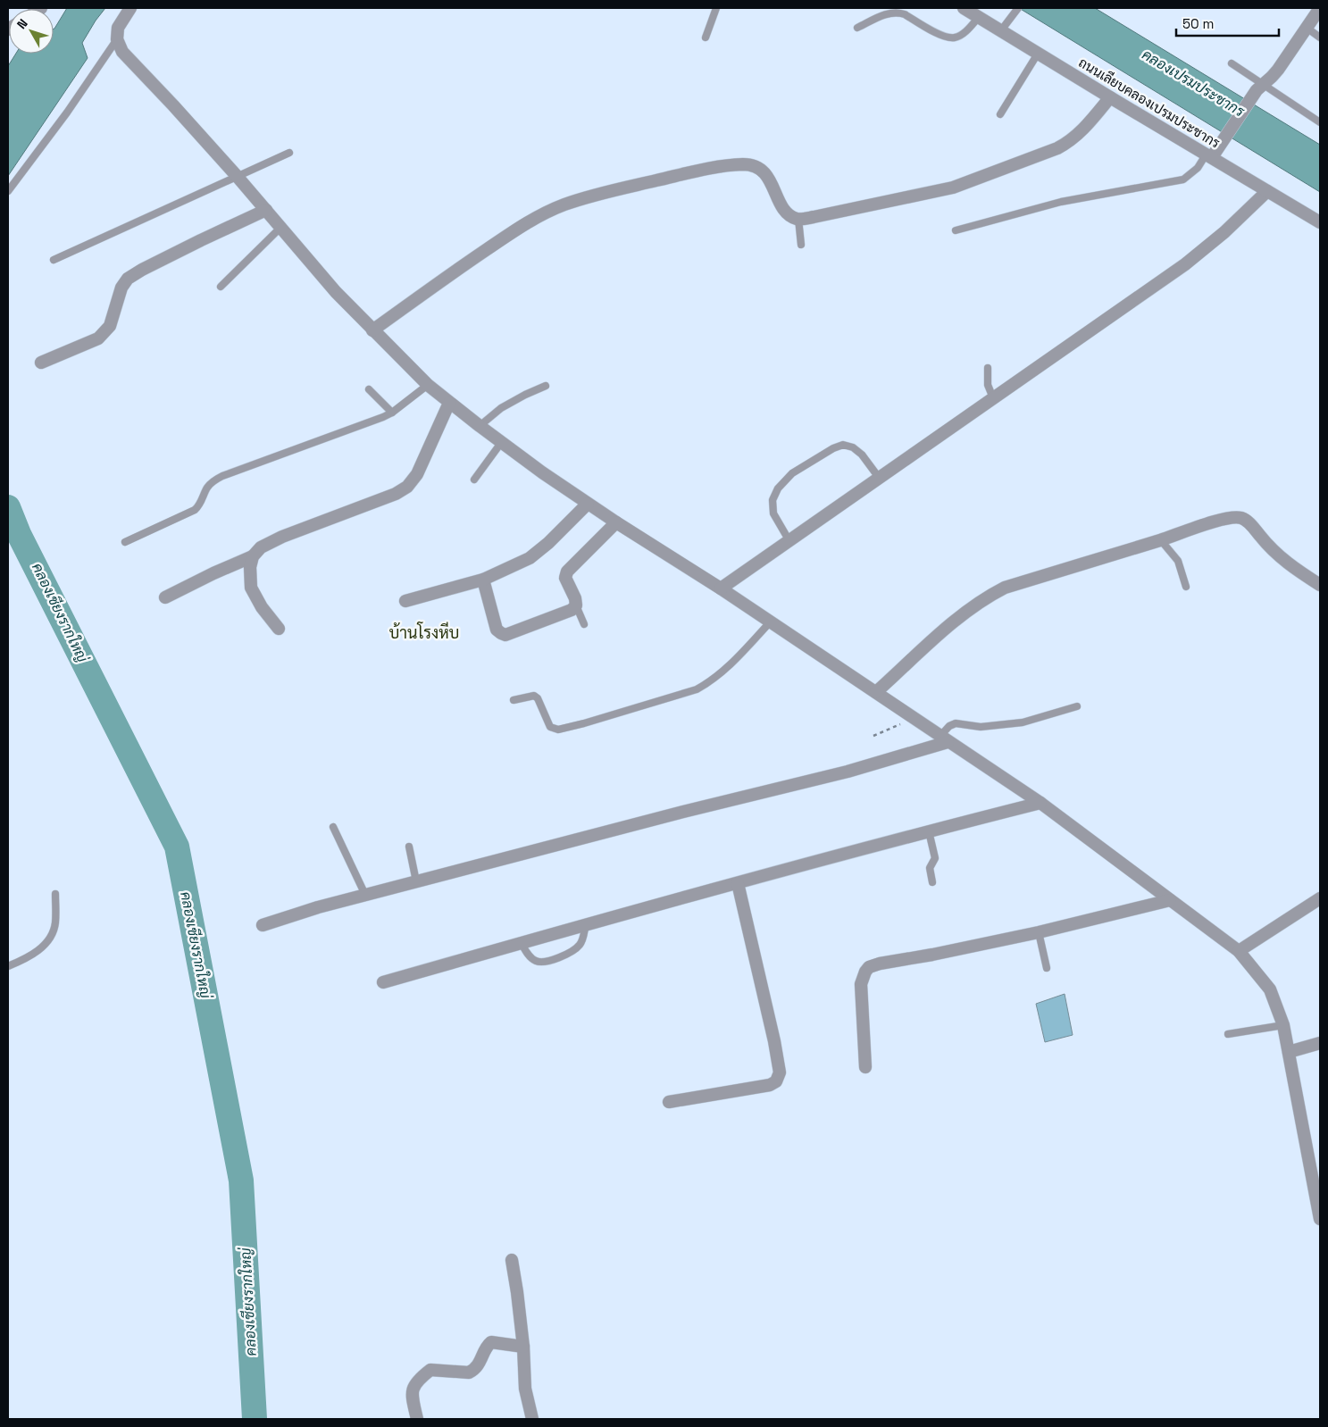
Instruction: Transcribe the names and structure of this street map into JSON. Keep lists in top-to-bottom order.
{
  "streets": {
    "street": ["ถนนเลียบคลองเปรมประชากร"]
  },
  "districts": ["บ้านโรงหีบ"],
  "water": ["คลองเปรมประชากร", "คลองเชียงรากใหญ่"],
  "scale_bar": "50 m",
  "north": "top left"
}
